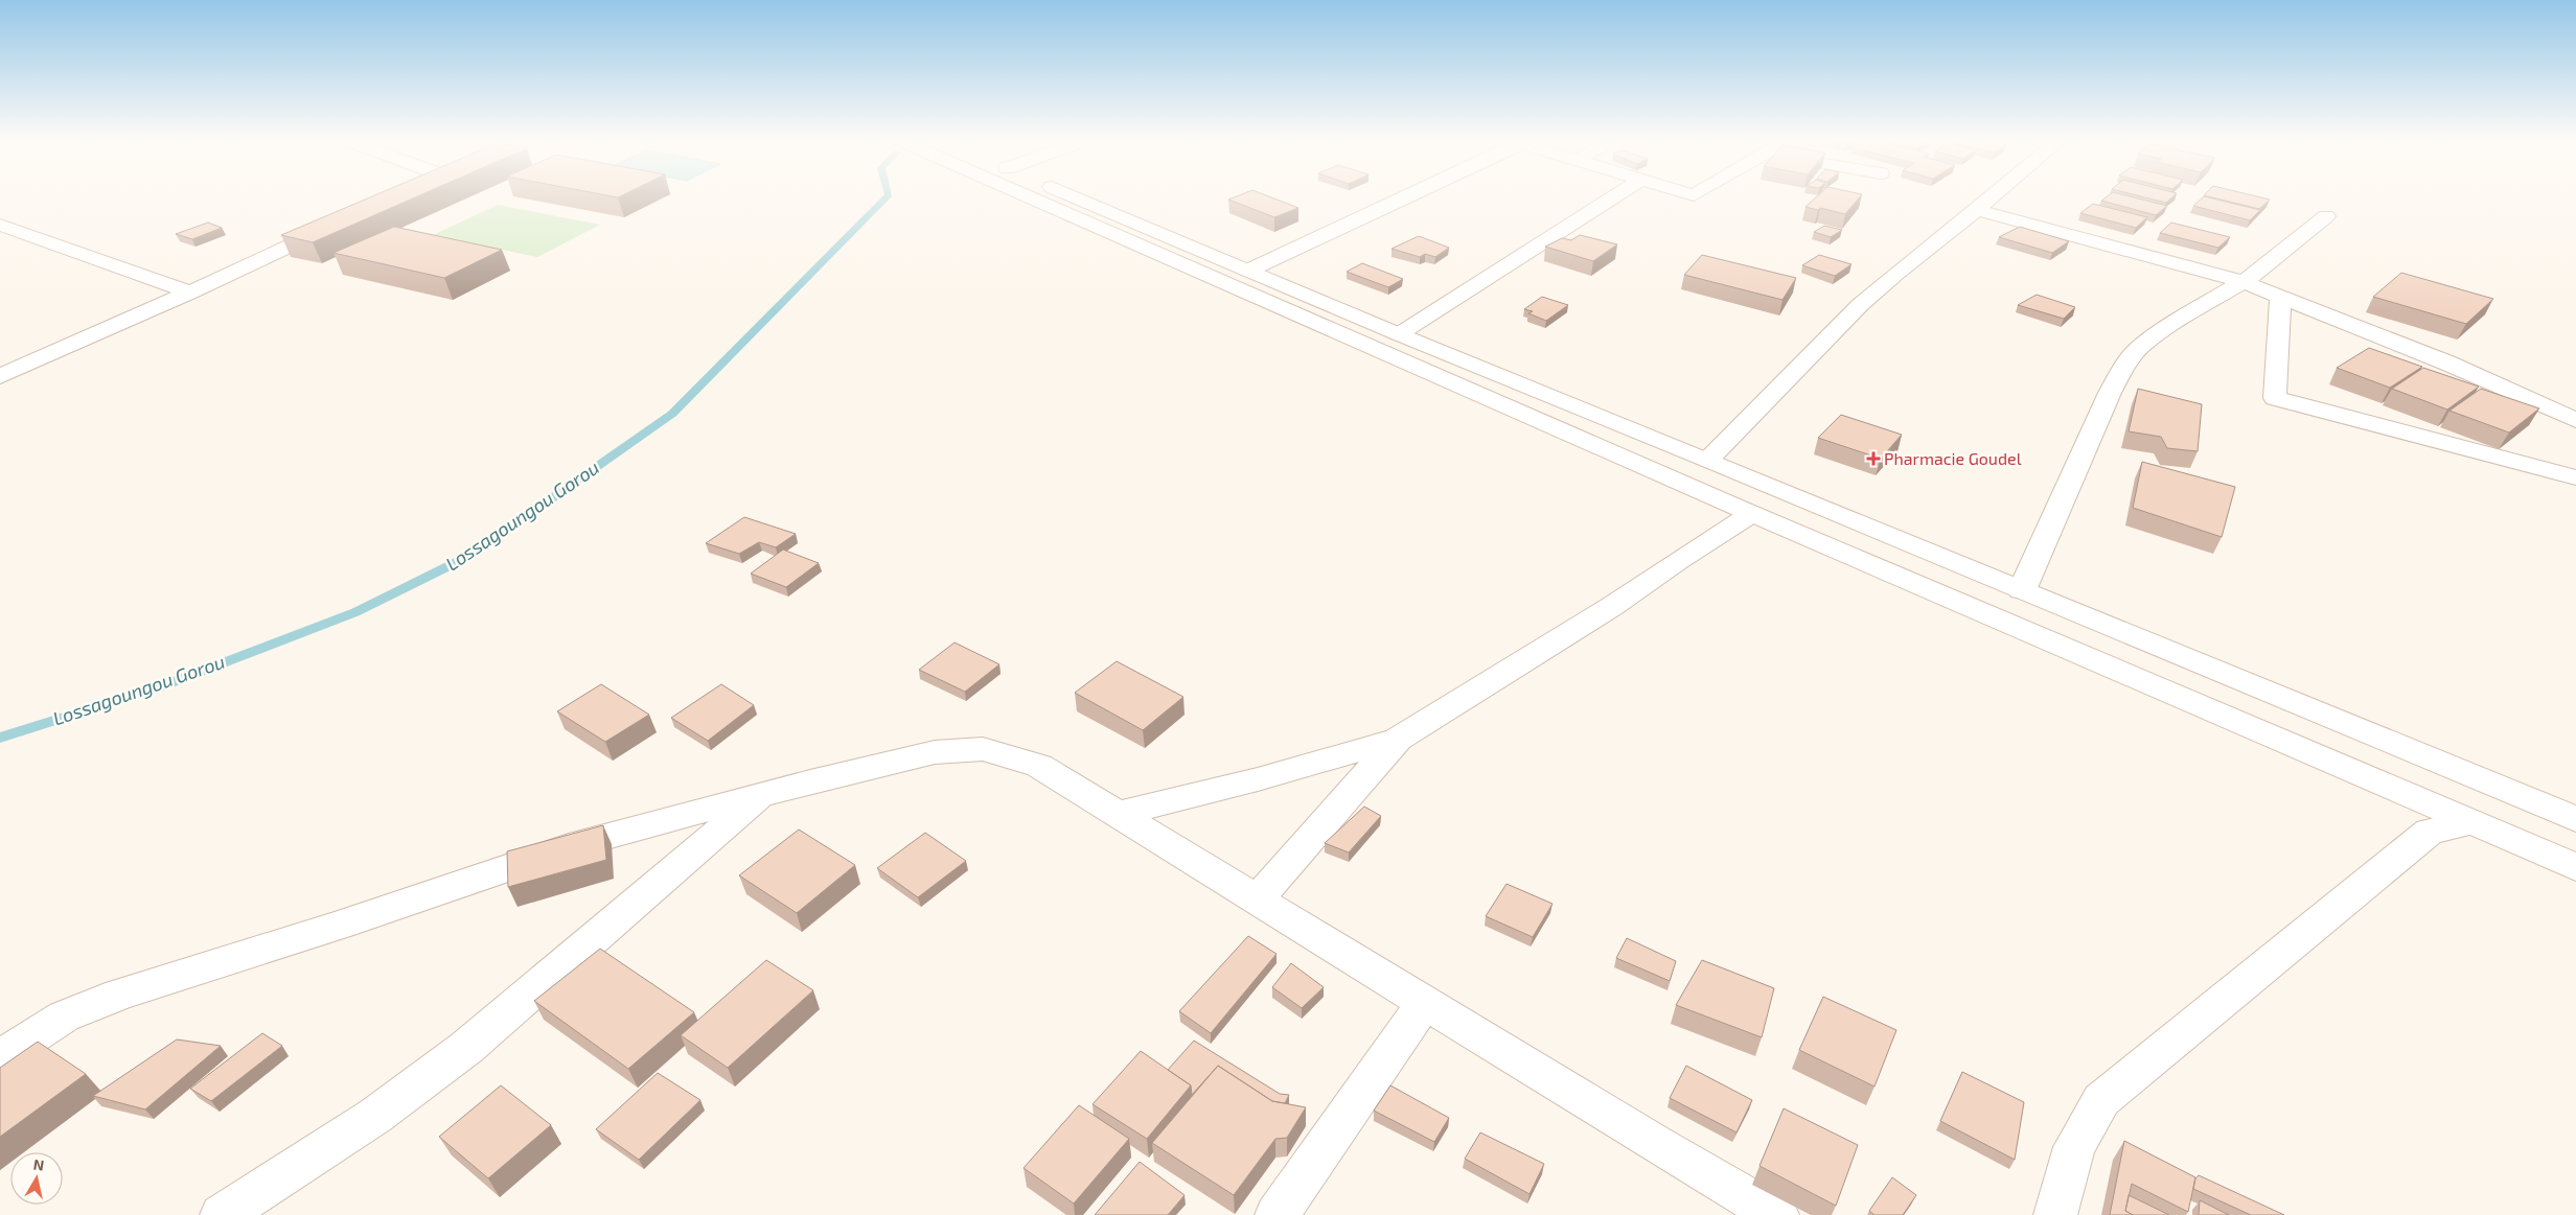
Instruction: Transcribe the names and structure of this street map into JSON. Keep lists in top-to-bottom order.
{
  "water": ["Lossagoungou Gorou"],
  "places": {
    "health": ["Pharmacie Goudel"]
  },
  "north": "top"
}
